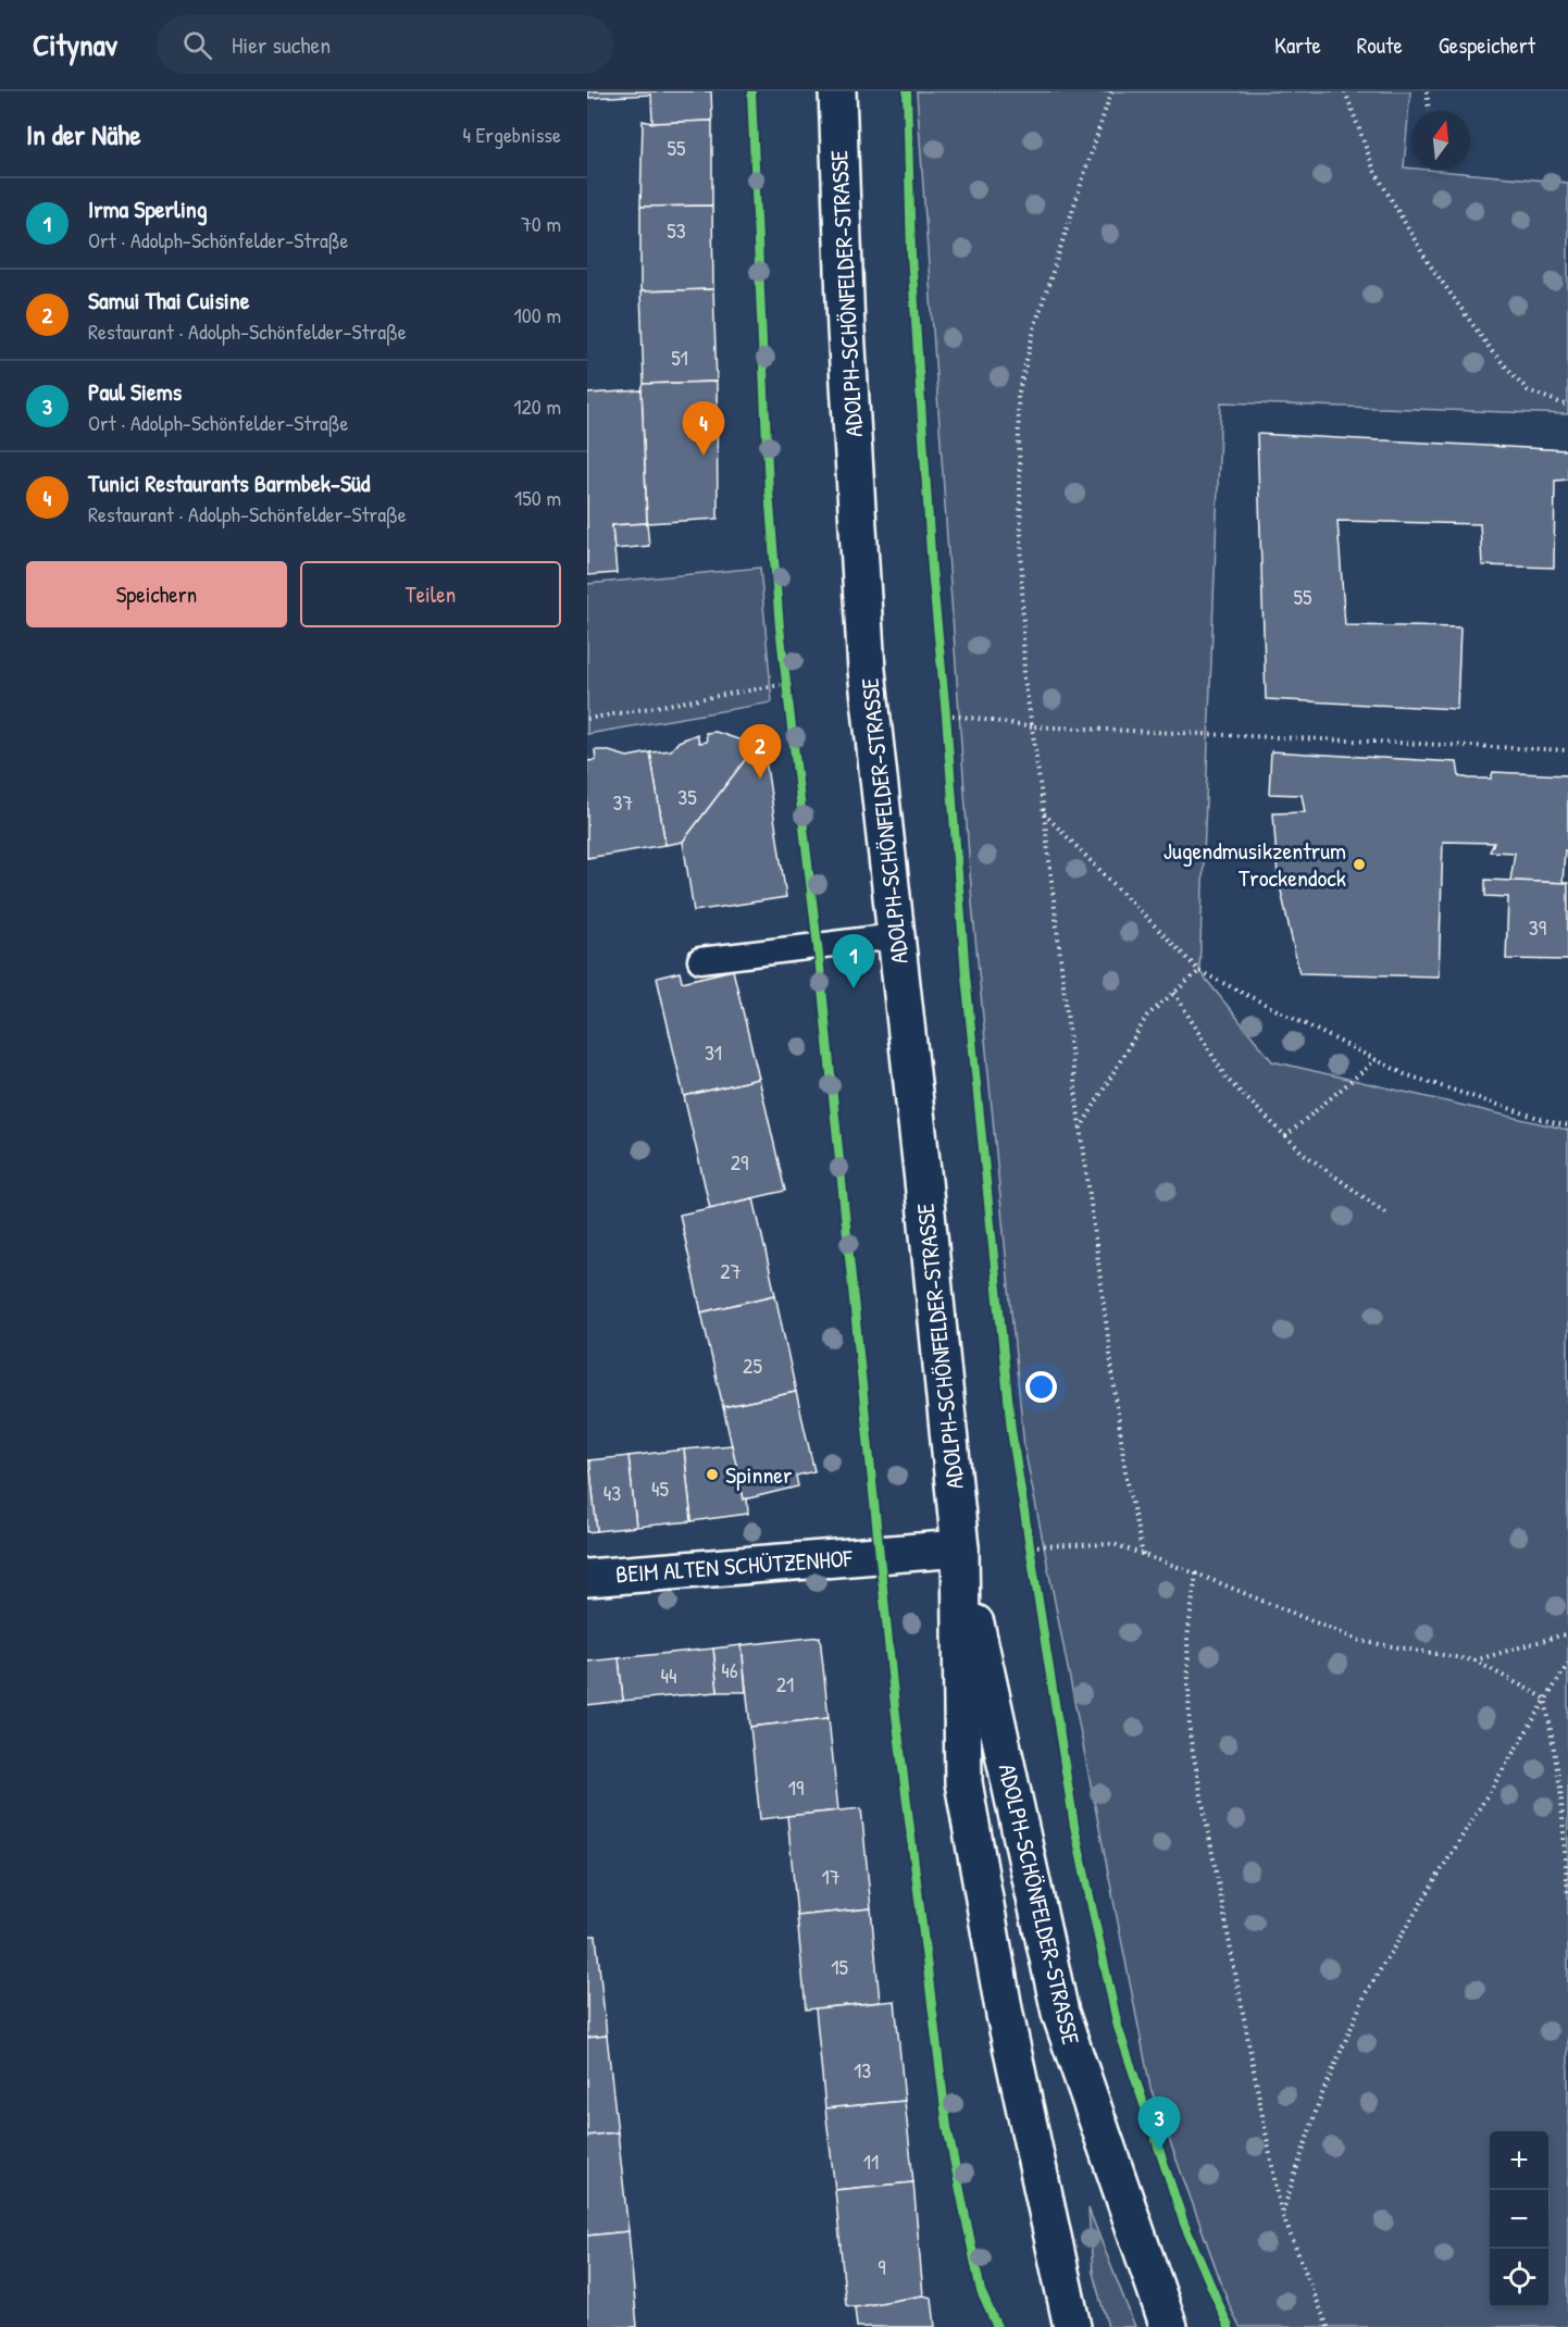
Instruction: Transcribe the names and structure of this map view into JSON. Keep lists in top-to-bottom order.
{
  "streets": {
    "main road": ["ADOLPH-SCHÖNFELDER-STRASSE", "BEIM ALTEN SCHÜTZENHOF"]
  },
  "crossings": [
    ["ADOLPH-SCHÖNFELDER-STRASSE", "BEIM ALTEN SCHÜTZENHOF"]
  ],
  "places": ["Jugendmusikzentrum Trockendock", "Spinner"],
  "house_numbers": [
    "55",
    "53",
    "51",
    "55",
    "35",
    "37",
    "39",
    "31",
    "29",
    "27",
    "25",
    "45",
    "43",
    "46",
    "44",
    "21",
    "19",
    "17",
    "15",
    "13",
    "11",
    "9"
  ],
  "north": "top",
  "page": {
    "header": "Citynav",
    "search": "Hier suchen",
    "nav": ["Karte", "Route", "Gespeichert"],
    "heading": ["In der Nähe", "4 Ergebnisse"],
    "list": [
      {
        "mark": "1",
        "name": "Irma Sperling",
        "note": "Ort · Adolph-Schönfelder-Straße",
        "value": "70 m"
      },
      {
        "mark": "2",
        "name": "Samui Thai Cuisine",
        "note": "Restaurant · Adolph-Schönfelder-Straße",
        "value": "100 m"
      },
      {
        "mark": "3",
        "name": "Paul Siems",
        "note": "Ort · Adolph-Schönfelder-Straße",
        "value": "120 m"
      },
      {
        "mark": "4",
        "name": "Tunici Restaurants Barmbek-Süd",
        "note": "Restaurant · Adolph-Schönfelder-Straße",
        "value": "150 m"
      }
    ],
    "pins": [
      "4",
      "2",
      "1",
      "3"
    ],
    "buttons": ["Speichern", "Teilen"],
    "map_buttons": ["+", "−"]
  }
}
